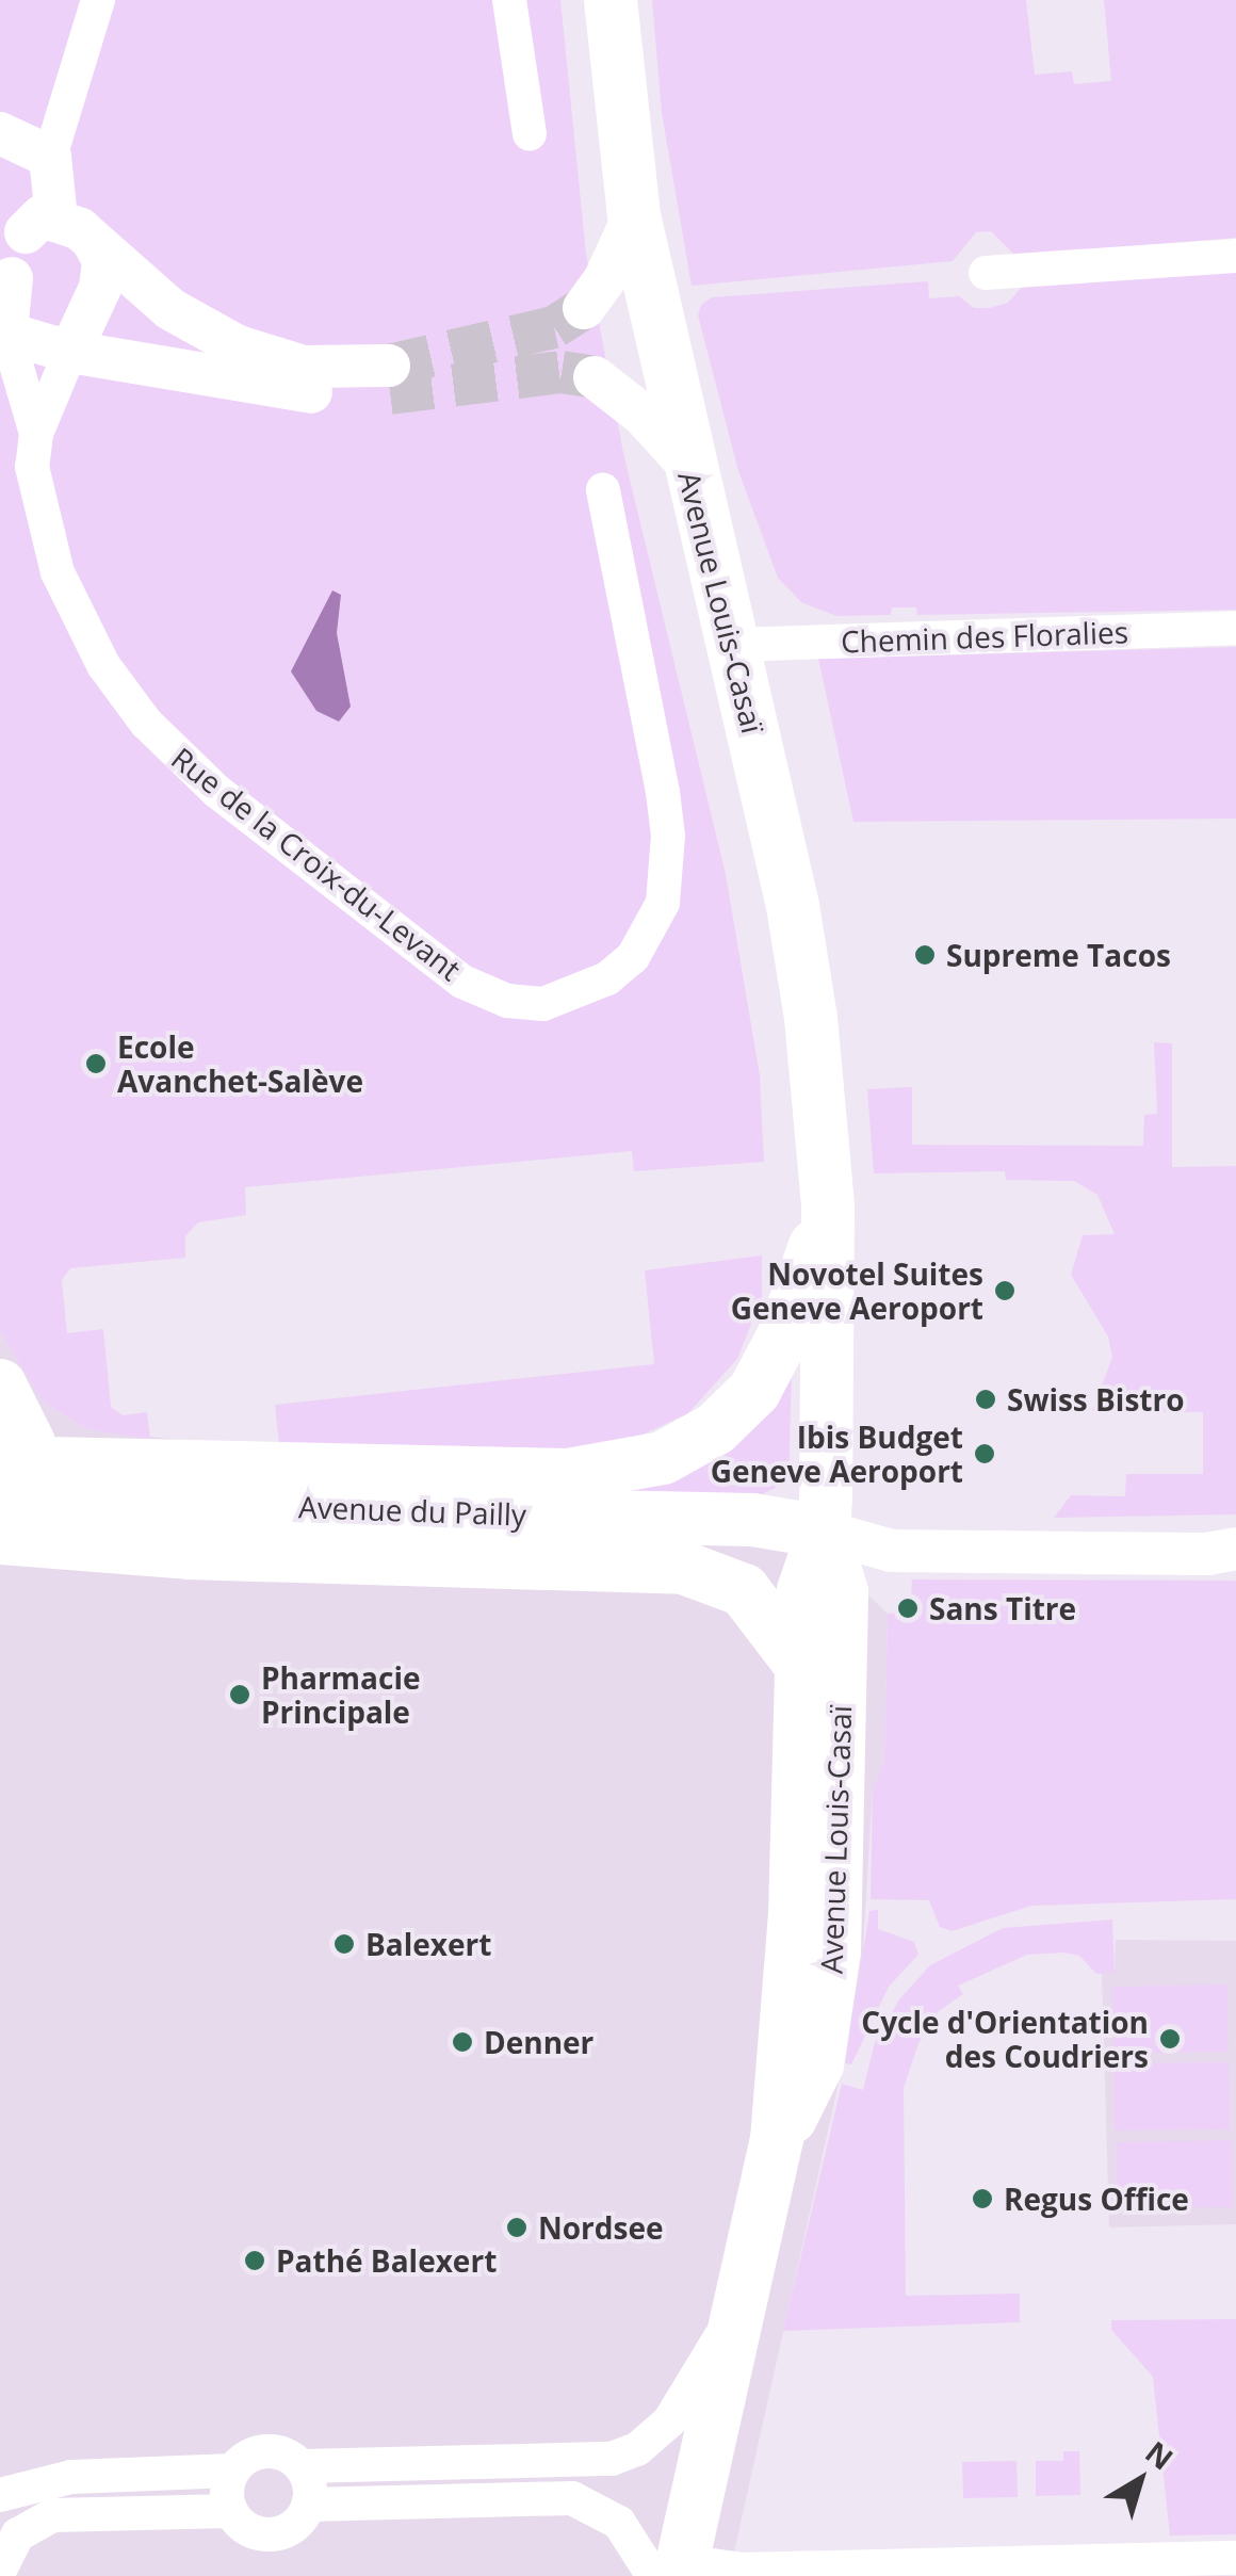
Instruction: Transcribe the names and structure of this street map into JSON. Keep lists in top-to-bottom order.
{
  "streets": {
    "main road": ["Avenue Louis-Casaï", "Avenue du Pailly"],
    "street": ["Chemin des Floralies", "Rue de la Croix-du-Levant"]
  },
  "crossings": [
    ["Avenue Louis-Casaï", "Chemin des Floralies"],
    ["Avenue Louis-Casaï", "Avenue du Pailly"]
  ],
  "places": [
    "Supreme Tacos",
    "Ecole Avanchet-Salève",
    "Novotel Suites Geneve Aeroport",
    "Swiss Bistro",
    "Ibis Budget Geneve Aeroport",
    "Sans Titre",
    "Pharmacie Principale",
    "Balexert",
    "Cycle d'Orientation des Coudriers",
    "Denner",
    "Regus Office",
    "Nordsee",
    "Pathé Balexert"
  ],
  "north": "top right"
}
